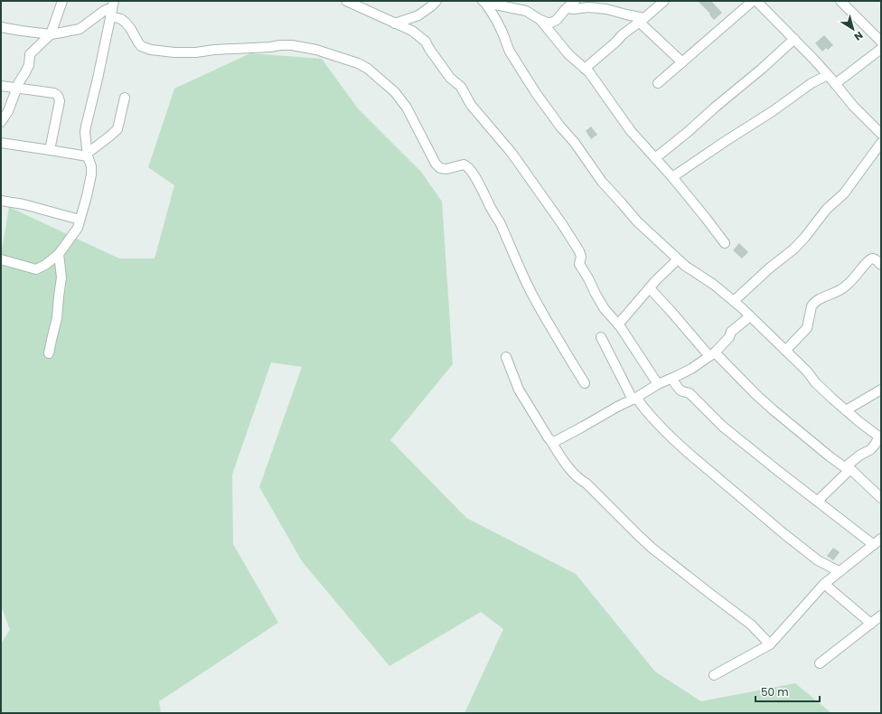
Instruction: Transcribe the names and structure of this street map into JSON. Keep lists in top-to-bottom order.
{
  "scale_bar": "50 m",
  "north": "bottom right"
}
